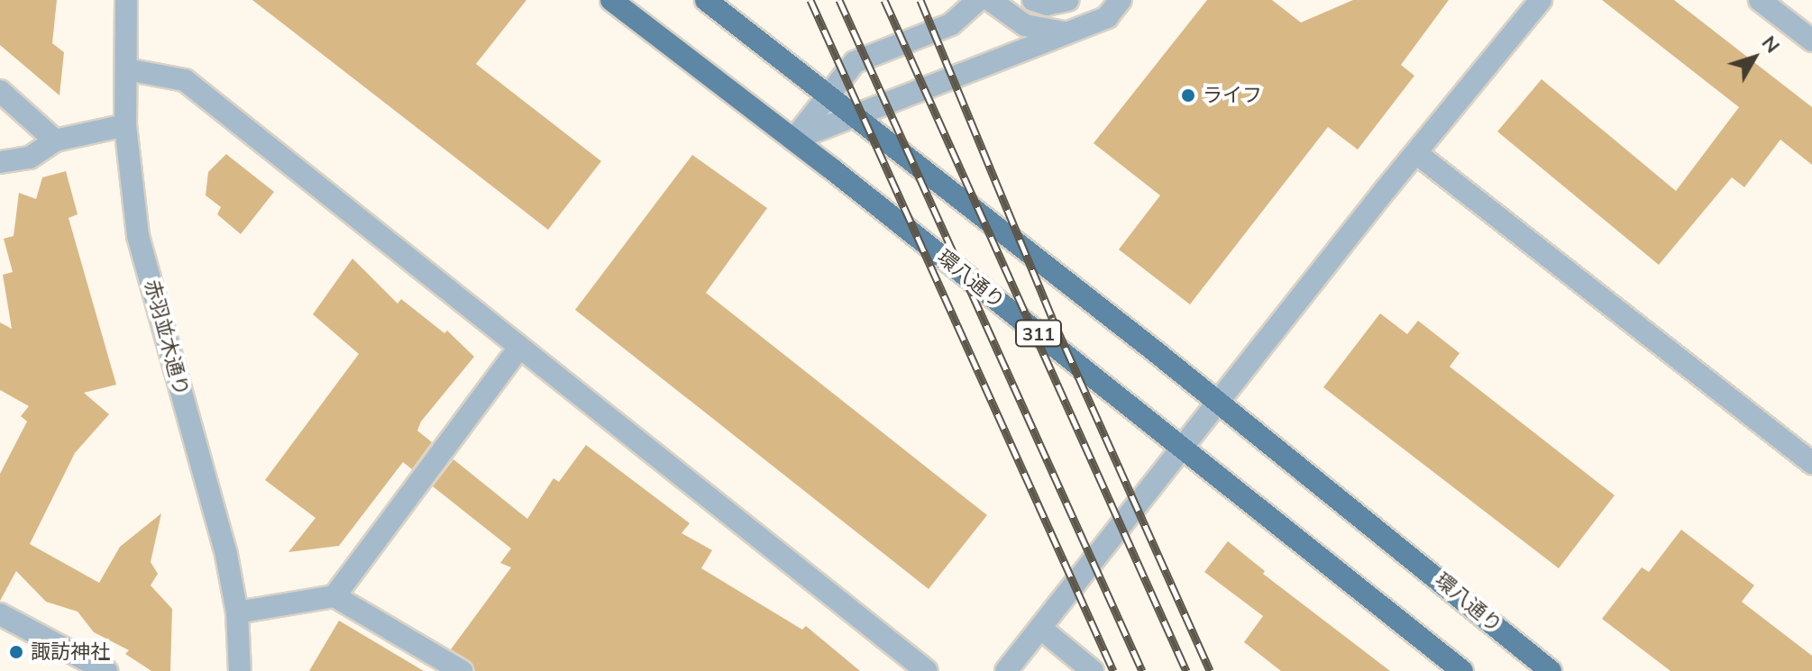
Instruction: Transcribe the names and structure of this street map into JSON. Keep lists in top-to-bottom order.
{
  "streets": {
    "main road": ["環八通り", "311"],
    "street": ["赤羽並木通り"]
  },
  "places": ["ライフ", "諏訪神社"],
  "north": "top right"
}
